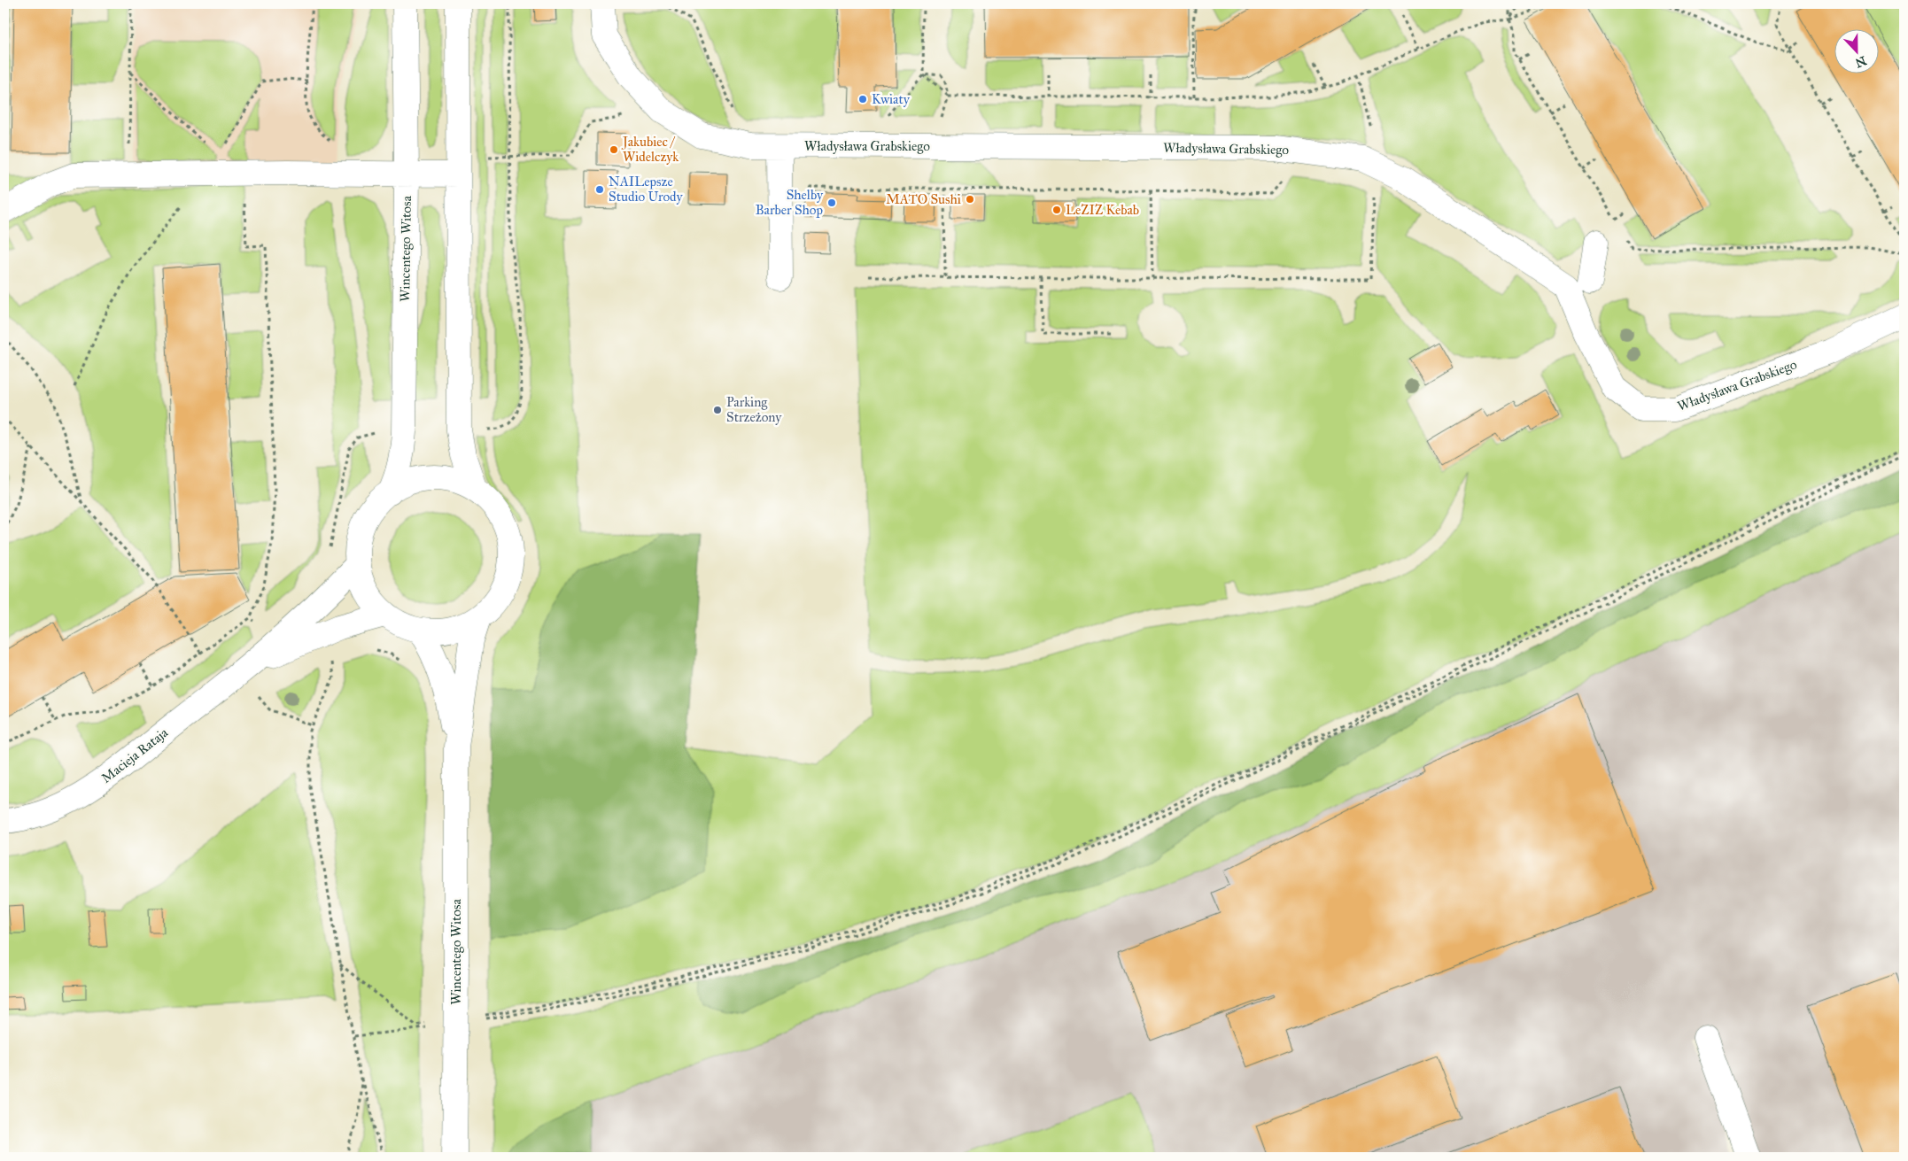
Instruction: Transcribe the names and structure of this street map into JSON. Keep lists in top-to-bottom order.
{
  "streets": {
    "street": ["Władysława Grabskiego", "Wincentego Witosa", "Macieja Rataja"]
  },
  "crossings": [
    ["Wincentego Witosa", "Macieja Rataja"]
  ],
  "places": [
    "Kwiaty",
    "Jakubiec / Widelczyk",
    "NAILepsze Studio Urody",
    "MATO Sushi",
    "Shelby Barber Shop",
    "LeZIZ Kebab",
    "Parking Strzeżony"
  ],
  "north": "bottom"
}
